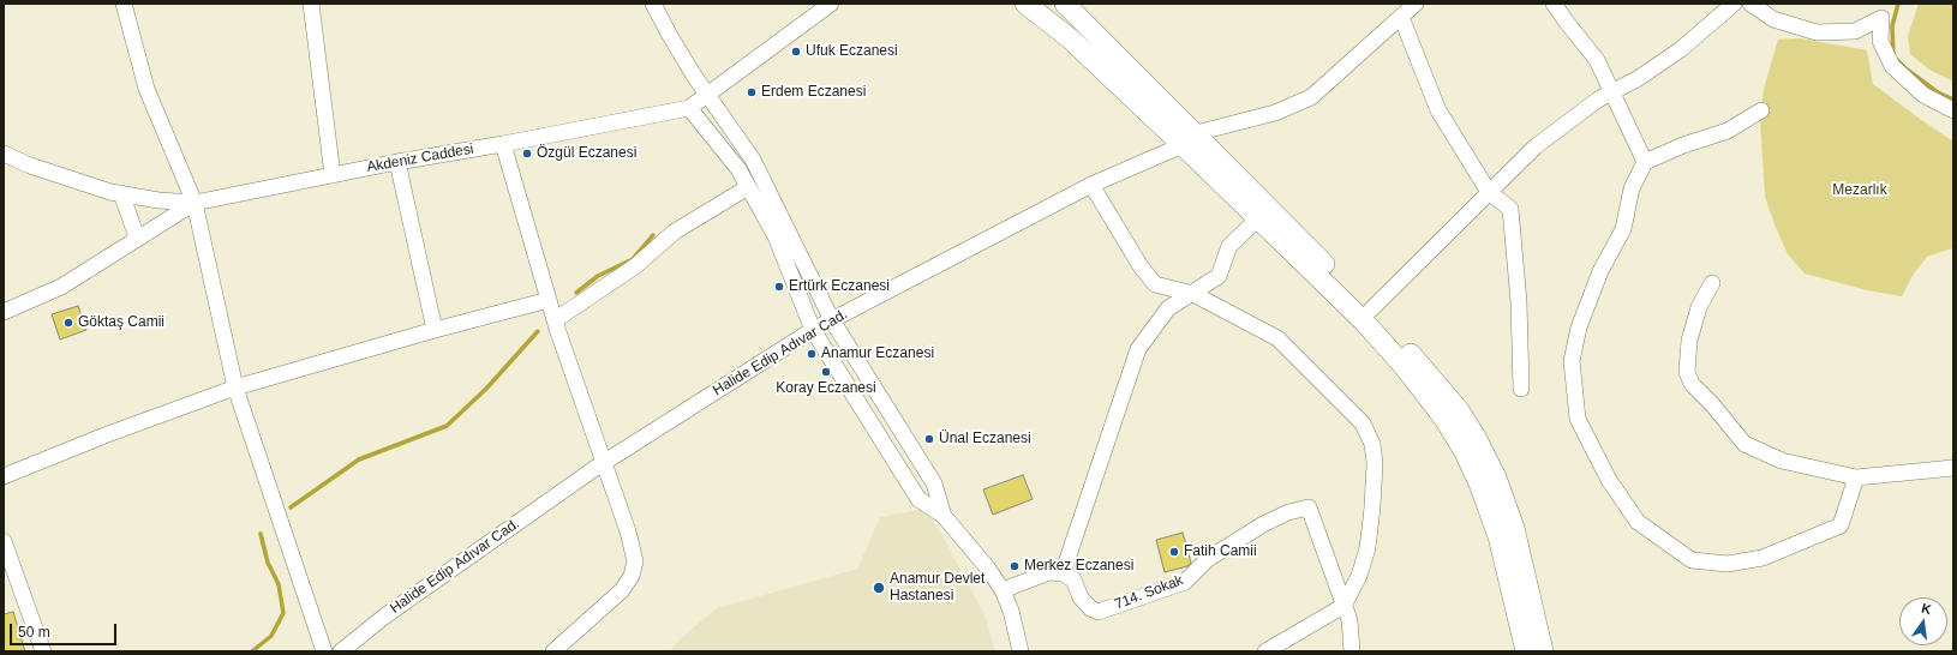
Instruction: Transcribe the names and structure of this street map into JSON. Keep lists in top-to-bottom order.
{
  "streets": {
    "street": ["Akdeniz Caddesi", "Halide Edip Adıvar Cad.", "714. Sokak"]
  },
  "parks": ["Mezarlık"],
  "places": [
    "Ufuk Eczanesi",
    "Erdem Eczanesi",
    "Özgül Eczanesi",
    "Ertürk Eczanesi",
    "Göktaş Camii",
    "Anamur Eczanesi",
    "Koray Eczanesi",
    "Ünal Eczanesi",
    "Fatih Camii",
    "Merkez Eczanesi",
    "Anamur Devlet Hastanesi"
  ],
  "scale_bar": "50 m",
  "north": "top"
}
